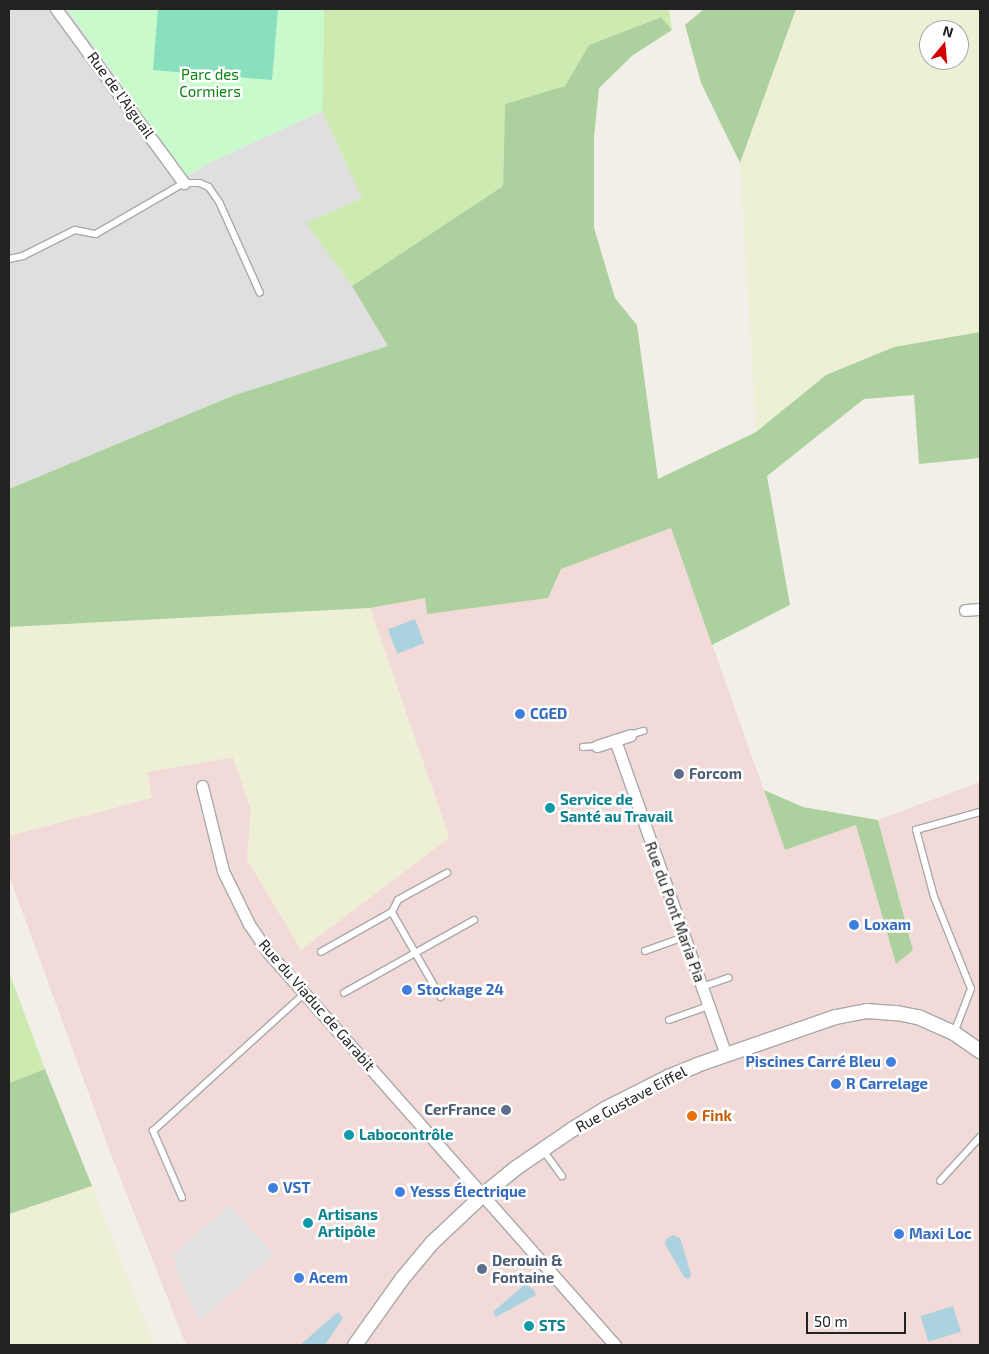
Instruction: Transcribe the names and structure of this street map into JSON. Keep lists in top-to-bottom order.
{
  "streets": {
    "street": [
      "Rue de l’Aiguail",
      "Rue du Pont Maria Pia",
      "Rue du Viaduc de Garabit",
      "Rue Gustave Eiffel"
    ]
  },
  "crossings": [
    ["Rue du Pont Maria Pia", "Rue Gustave Eiffel"],
    ["Rue du Viaduc de Garabit", "Rue Gustave Eiffel"]
  ],
  "parks": ["Parc des Cormiers"],
  "places": [
    "CGED",
    "Forcom",
    "Service de Santé au Travail",
    "Loxam",
    "Stockage 24",
    "Piscines Carré Bleu",
    "R Carrelage",
    "CerFrance",
    "Fink",
    "Labocontrôle",
    "VST",
    "Yesss Électrique",
    "Artisans Artipôle",
    "Maxi Loc",
    "Derouin & Fontaine",
    "Acem",
    "STS"
  ],
  "scale_bar": "50 m",
  "north": "top"
}
